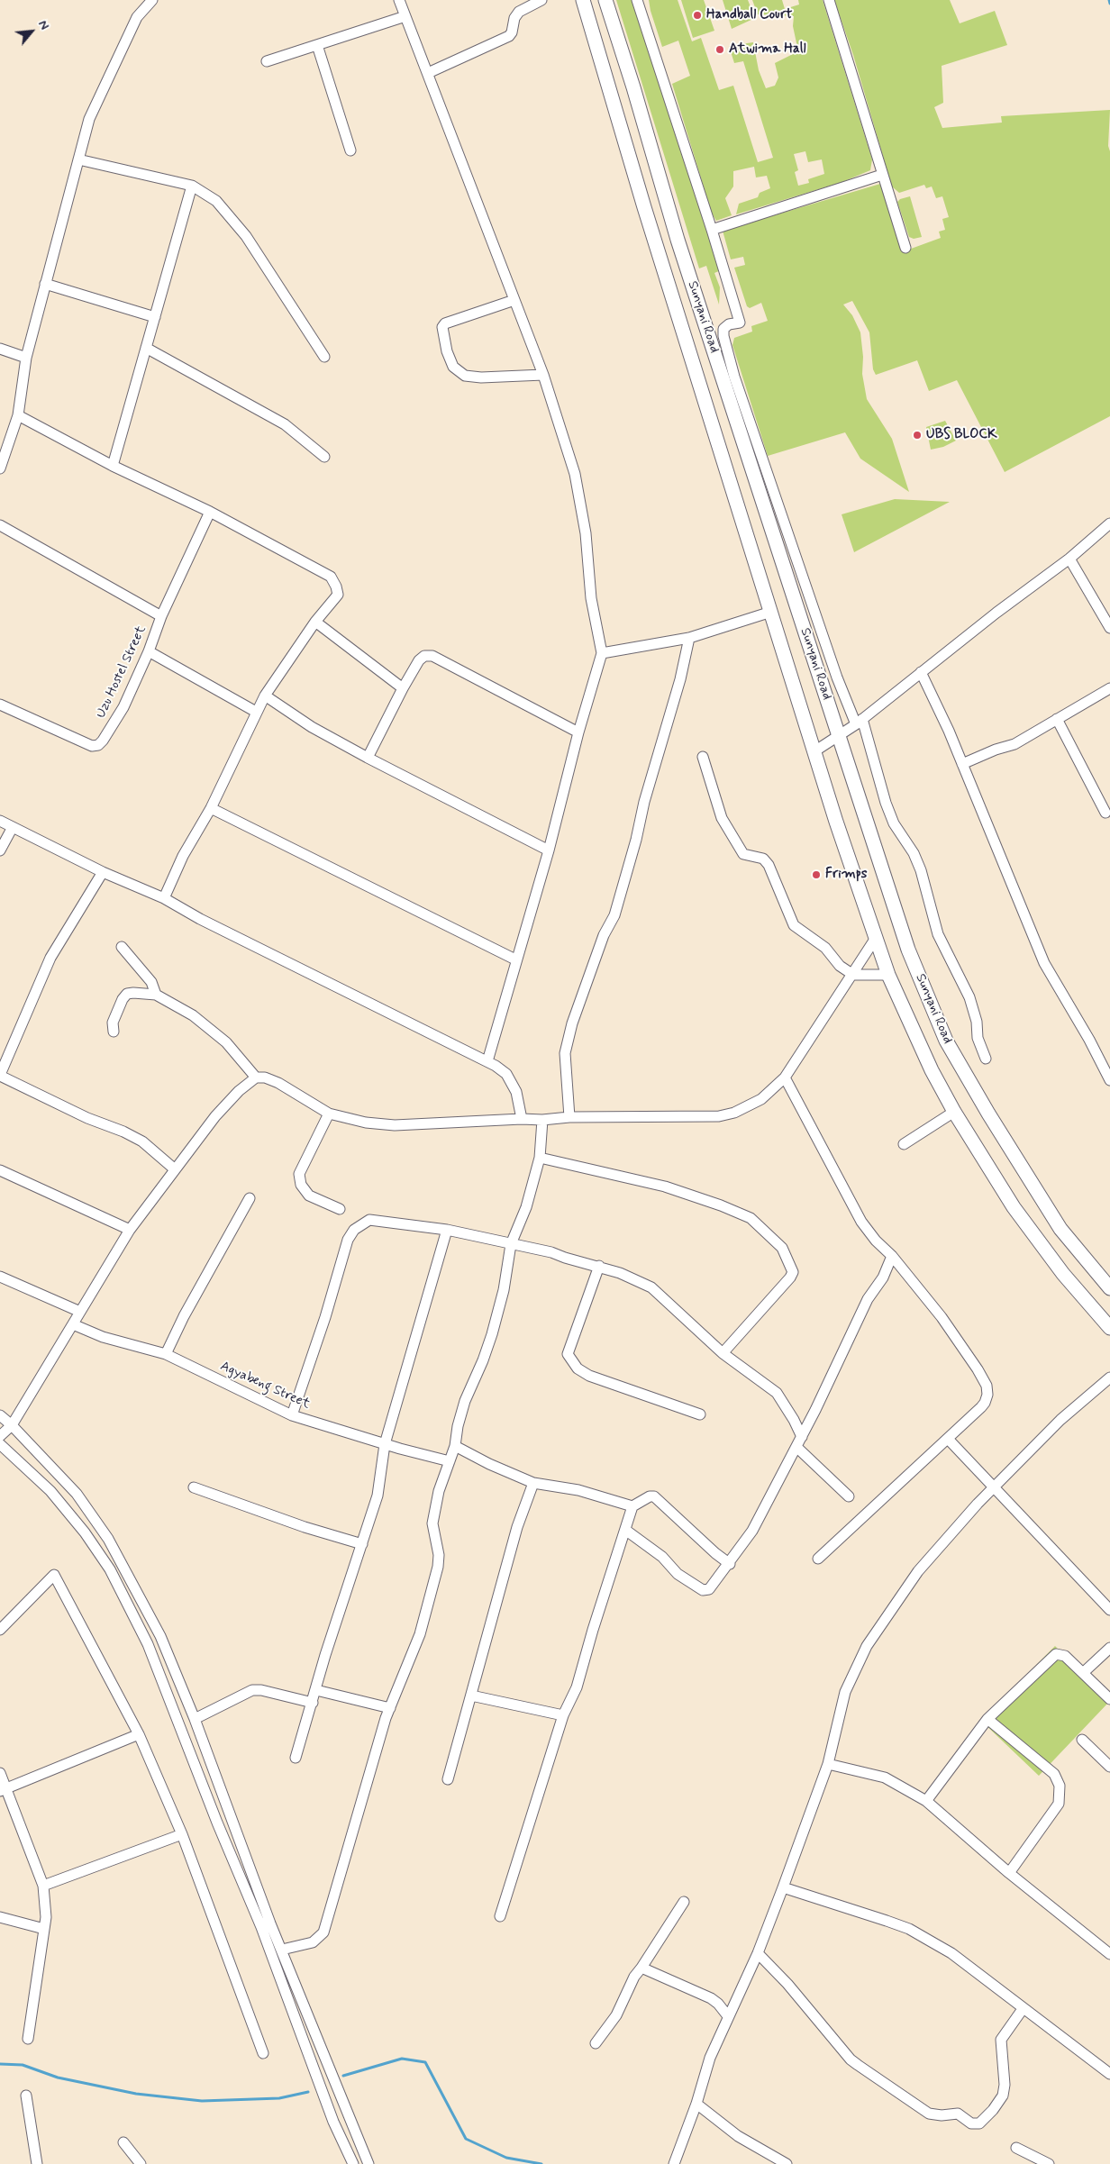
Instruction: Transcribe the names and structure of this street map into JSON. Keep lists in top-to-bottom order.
{
  "streets": {
    "main road": ["Sunyani Road"],
    "street": ["Uzu Hostel Street", "Agyabeng Street"]
  },
  "places": [
    "Handball Court",
    "Atwima Hall",
    "UBS BLOCK",
    "Frimps"
  ],
  "north": "top right"
}
